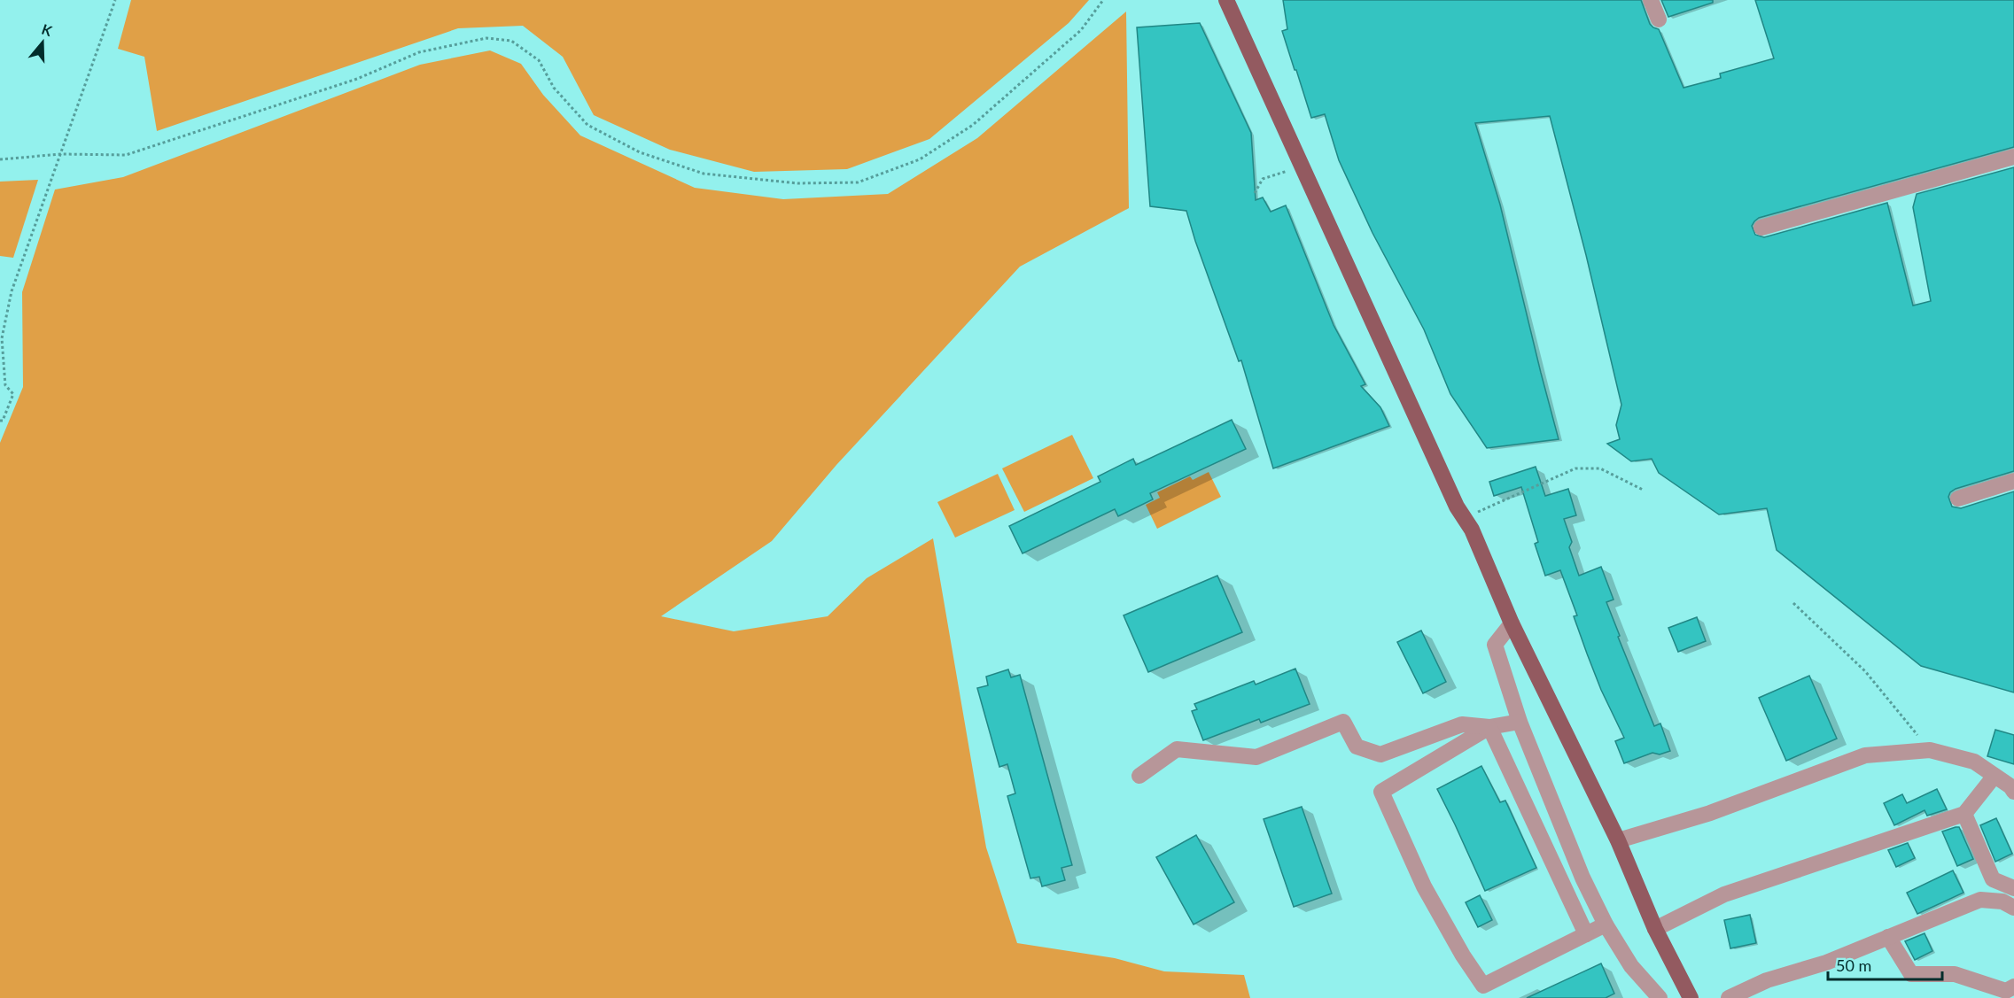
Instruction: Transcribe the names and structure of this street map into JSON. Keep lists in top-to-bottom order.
{
  "scale_bar": "50 m",
  "north": "top"
}
